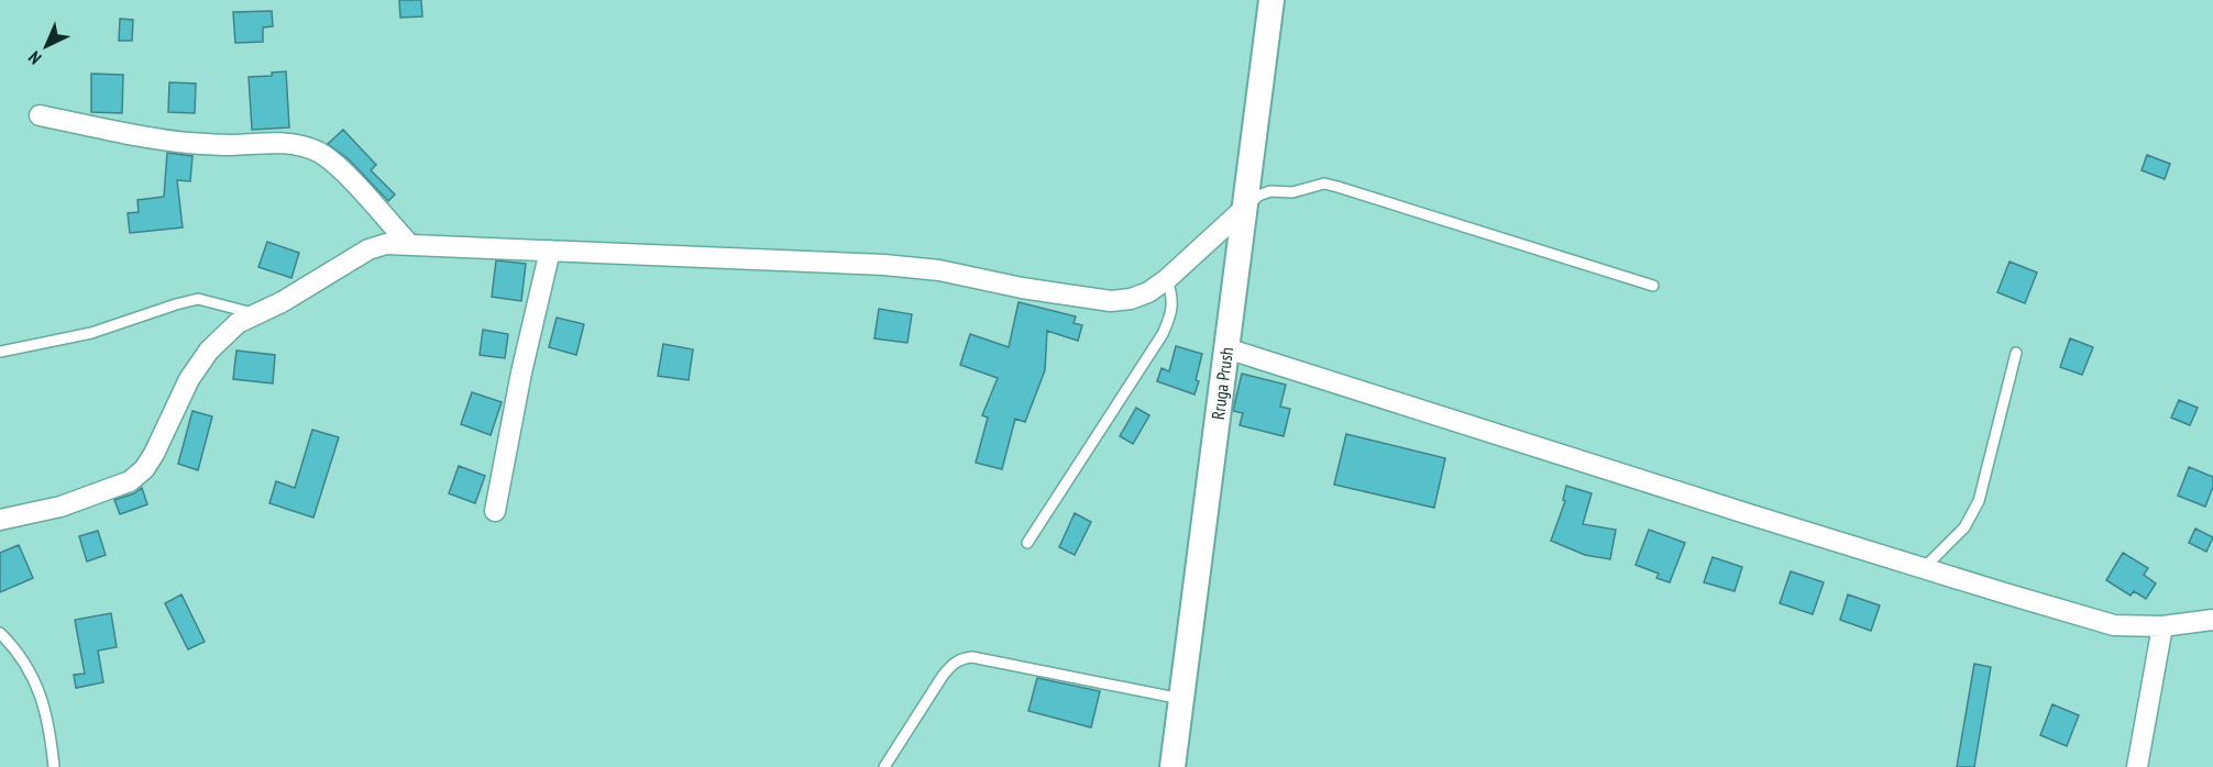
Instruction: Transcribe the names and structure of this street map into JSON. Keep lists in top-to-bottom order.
{
  "streets": {
    "street": ["Rruga Prush"]
  },
  "north": "bottom left"
}
